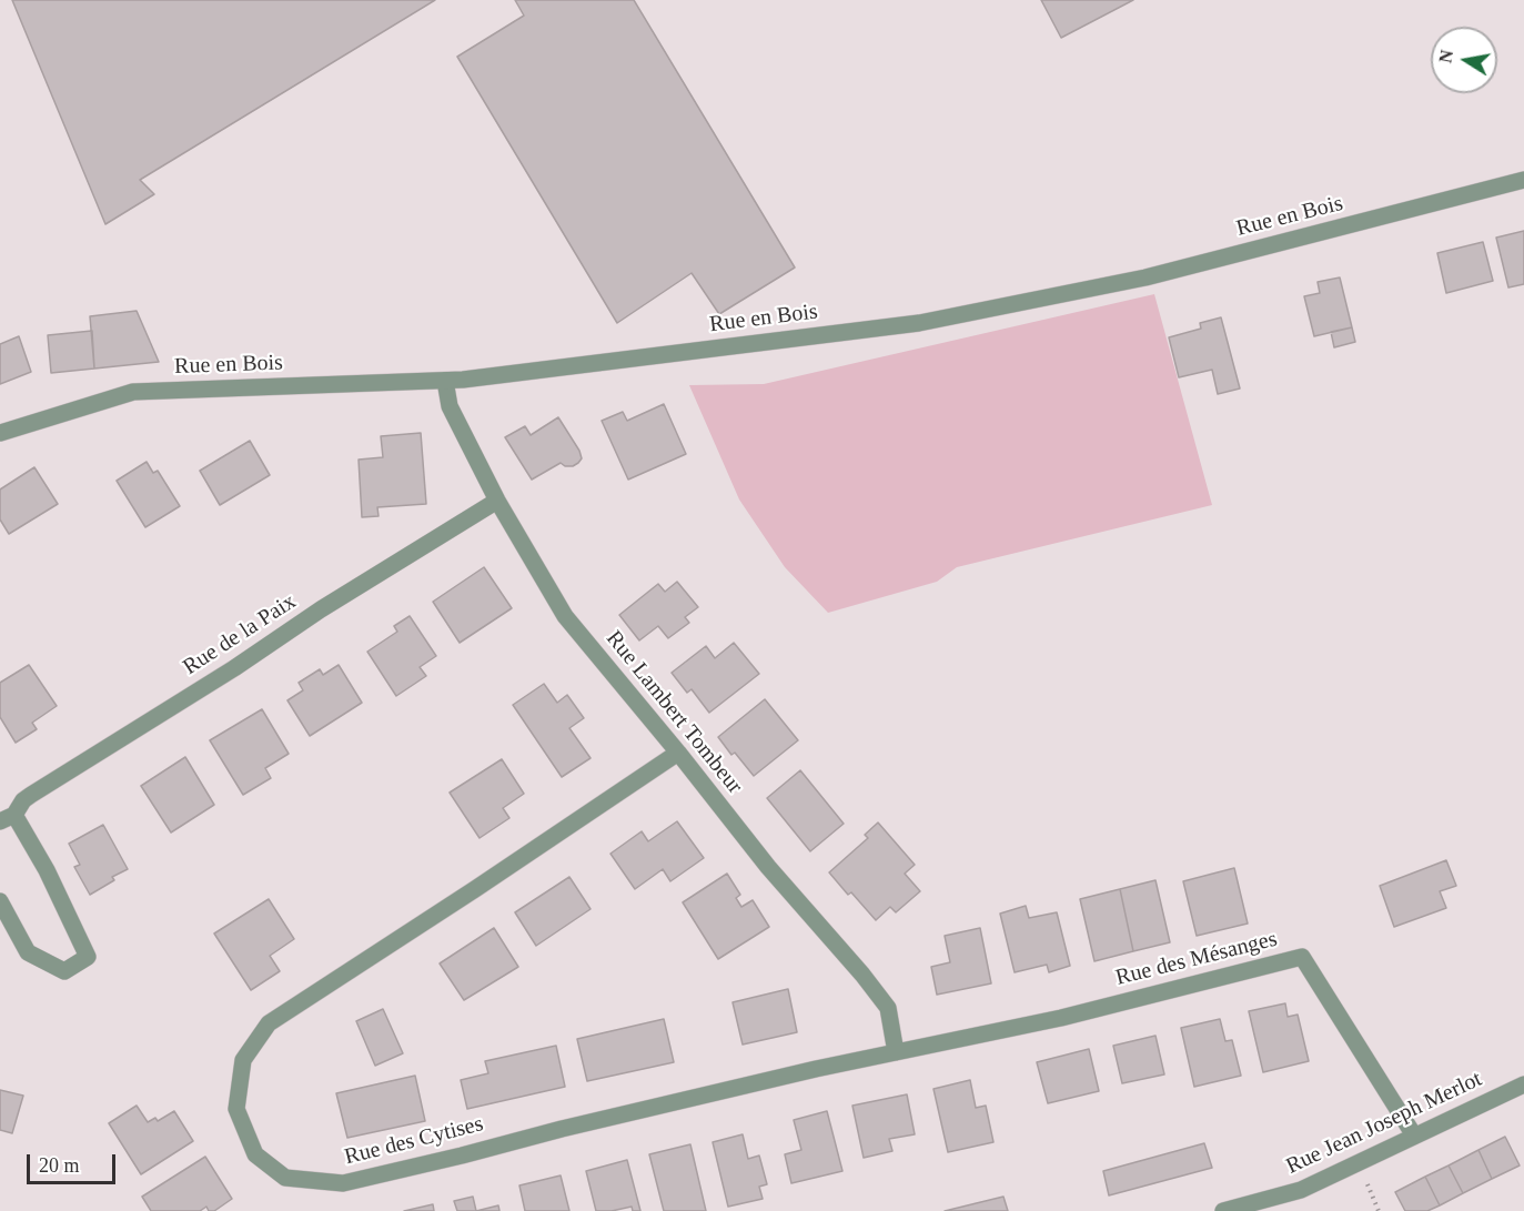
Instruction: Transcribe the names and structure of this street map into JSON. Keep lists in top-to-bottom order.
{
  "streets": {
    "street": [
      "Rue en Bois",
      "Rue de la Paix",
      "Rue Lambert Tombeur",
      "Rue des Mésanges",
      "Rue Jean Joseph Merlot",
      "Rue des Cytises"
    ]
  },
  "crossings": [
    ["Rue en Bois", "Rue Lambert Tombeur"],
    ["Rue de la Paix", "Rue Lambert Tombeur"],
    ["Rue Lambert Tombeur", "Rue des Mésanges"],
    ["Rue Lambert Tombeur", "Rue des Cytises"],
    ["Rue des Mésanges", "Rue Jean Joseph Merlot"],
    ["Rue des Mésanges", "Rue des Cytises"]
  ],
  "scale_bar": "20 m",
  "north": "left"
}
